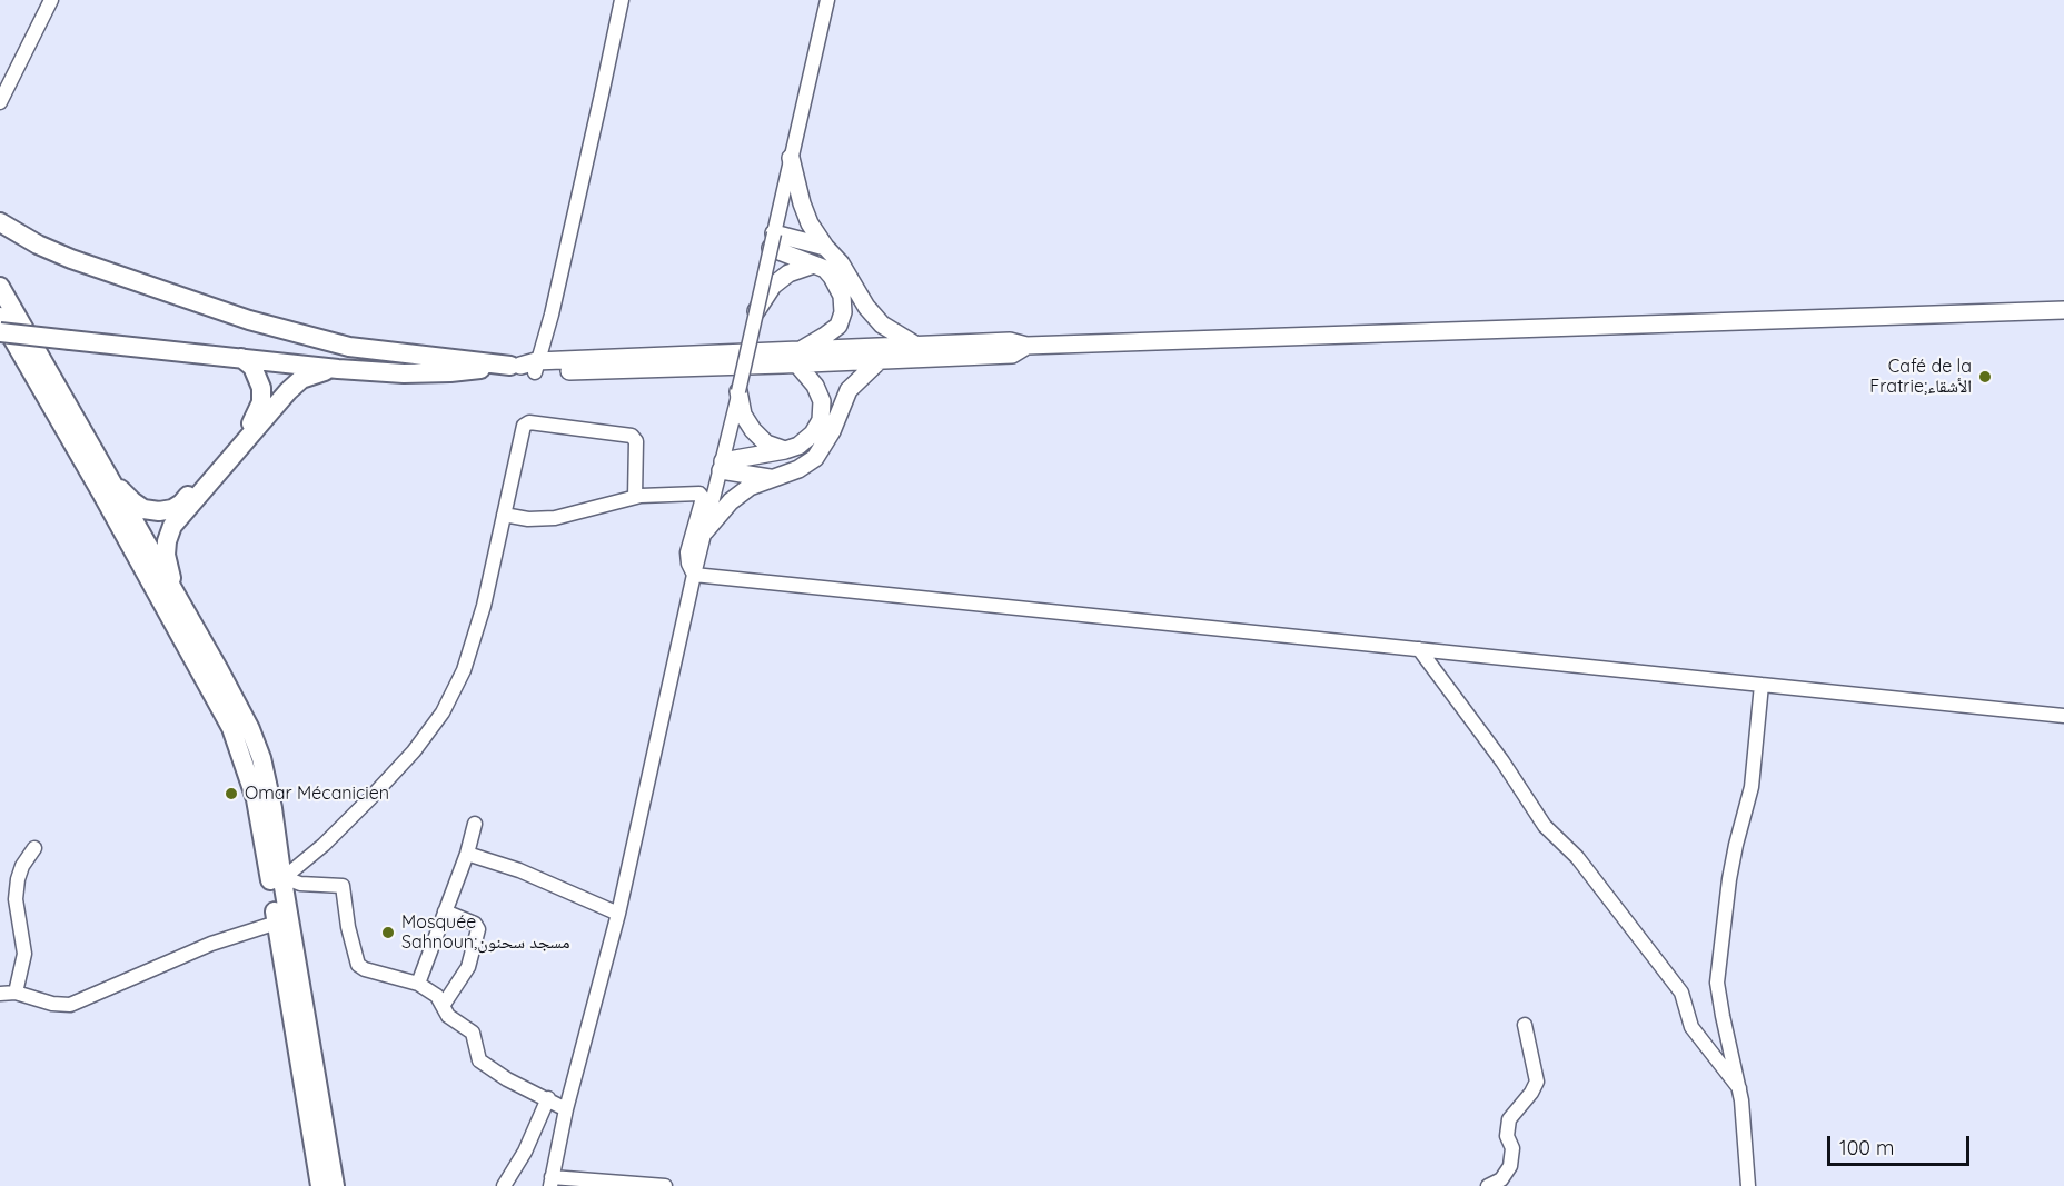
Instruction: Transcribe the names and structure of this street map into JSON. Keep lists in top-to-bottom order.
{
  "places": ["Café de la Fratrie;الأشقاء", "Omar Mécanicien", "Mosquée Sahnoun;مسجد سحنون"],
  "scale_bar": "100 m"
}
